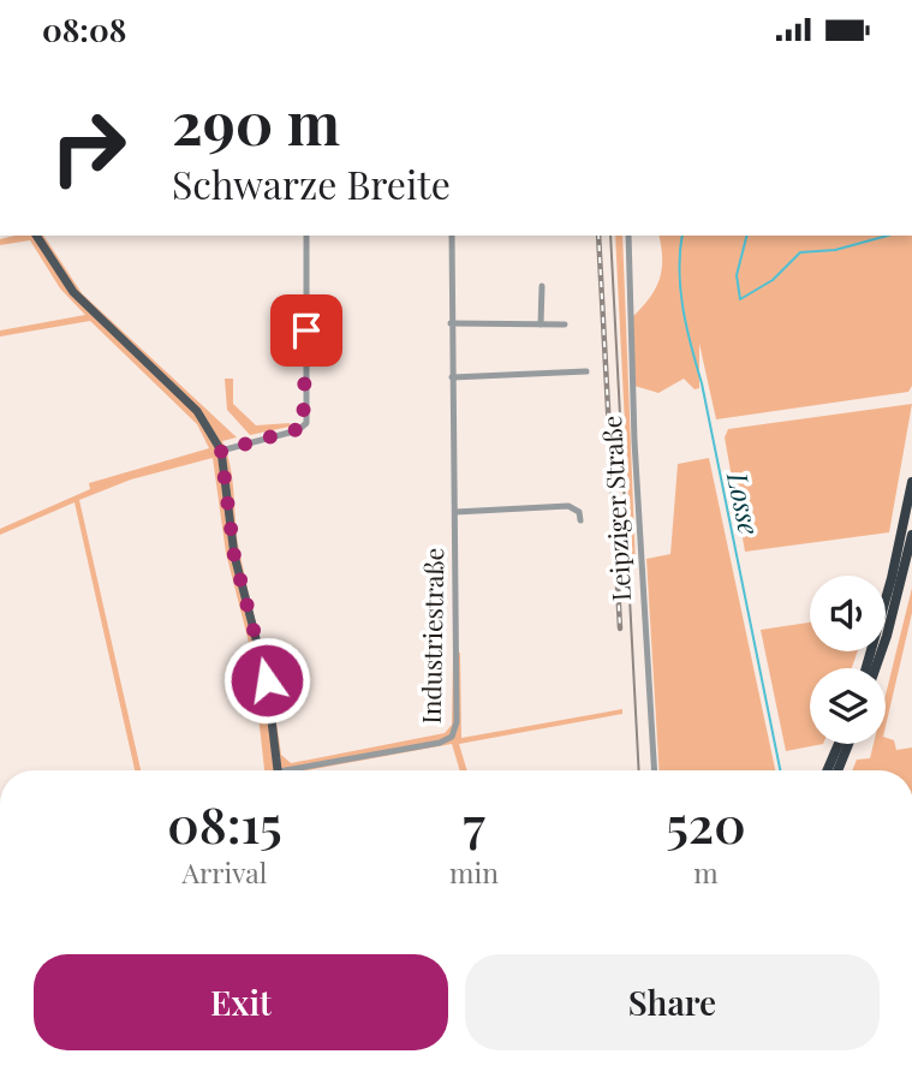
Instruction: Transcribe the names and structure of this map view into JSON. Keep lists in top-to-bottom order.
{
  "streets": {
    "street": ["Leipziger Straße", "Industriestraße"]
  },
  "water": ["Losse"],
  "page": {
    "status": "08:08",
    "turn": ["290 m", "Schwarze Breite"],
    "eta": [
      "08:15",
      "Arrival",
      "7",
      "min",
      "520",
      "m"
    ],
    "buttons": ["Exit", "Share"]
  }
}
